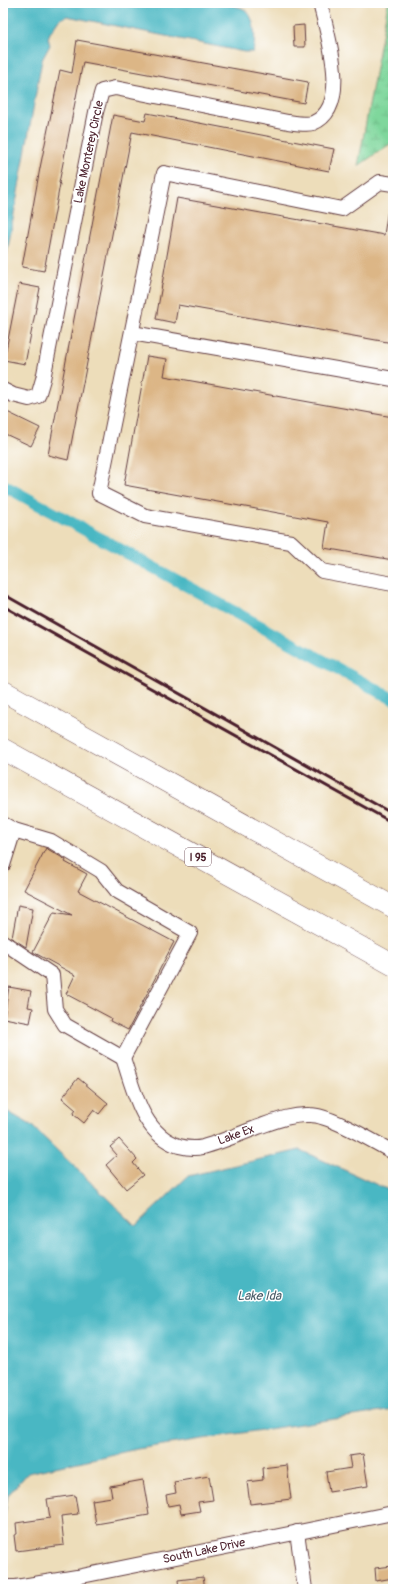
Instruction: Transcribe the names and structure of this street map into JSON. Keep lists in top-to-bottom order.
{
  "streets": {
    "highway": ["I 95"],
    "street": ["Lake Monterey Circle", "Lake Ex", "South Lake Drive"]
  },
  "water": ["Lake Ida"]
}
